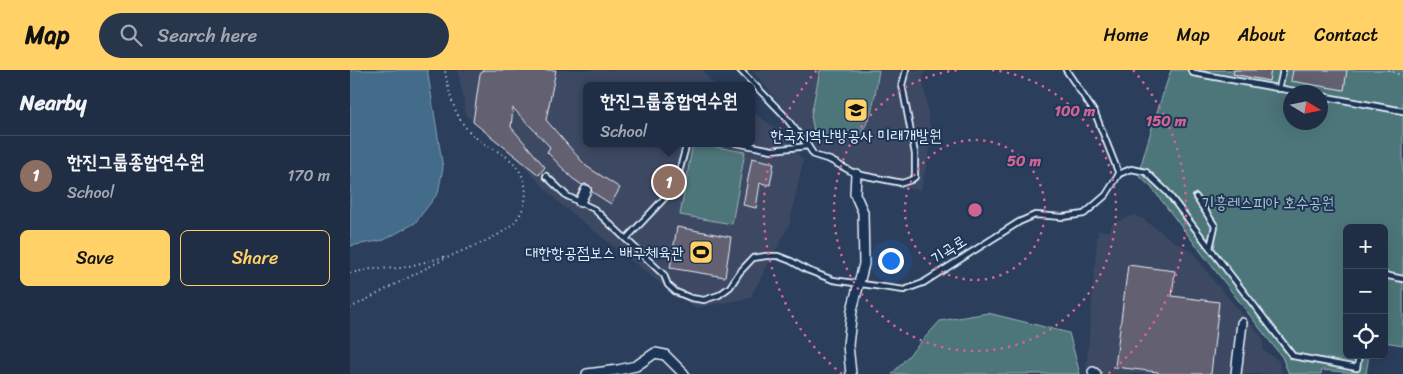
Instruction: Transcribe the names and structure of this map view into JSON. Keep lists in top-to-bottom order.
{
  "streets": {
    "lane": ["기곡로"]
  },
  "parks": ["기흥레스피아 호수공원"],
  "places": {
    "school or university": ["한국지역난방공사 미래개발원"],
    "sports": ["대한항공점보스 배구체육관"]
  },
  "north": "right",
  "page": {
    "header": "Map",
    "search": "Search here",
    "nav": [
      "Home",
      "Map",
      "About",
      "Contact"
    ],
    "heading": "Nearby",
    "popup": ["한진그룹종합연수원", "School"],
    "list": [
      {
        "mark": "1",
        "name": "한진그룹종합연수원",
        "note": "School",
        "value": "170 m"
      }
    ],
    "pins": "1",
    "buttons": ["Save", "Share"],
    "map_buttons": ["+", "−"]
  },
  "rings": ["100 m", "150 m", "50 m"]
}
